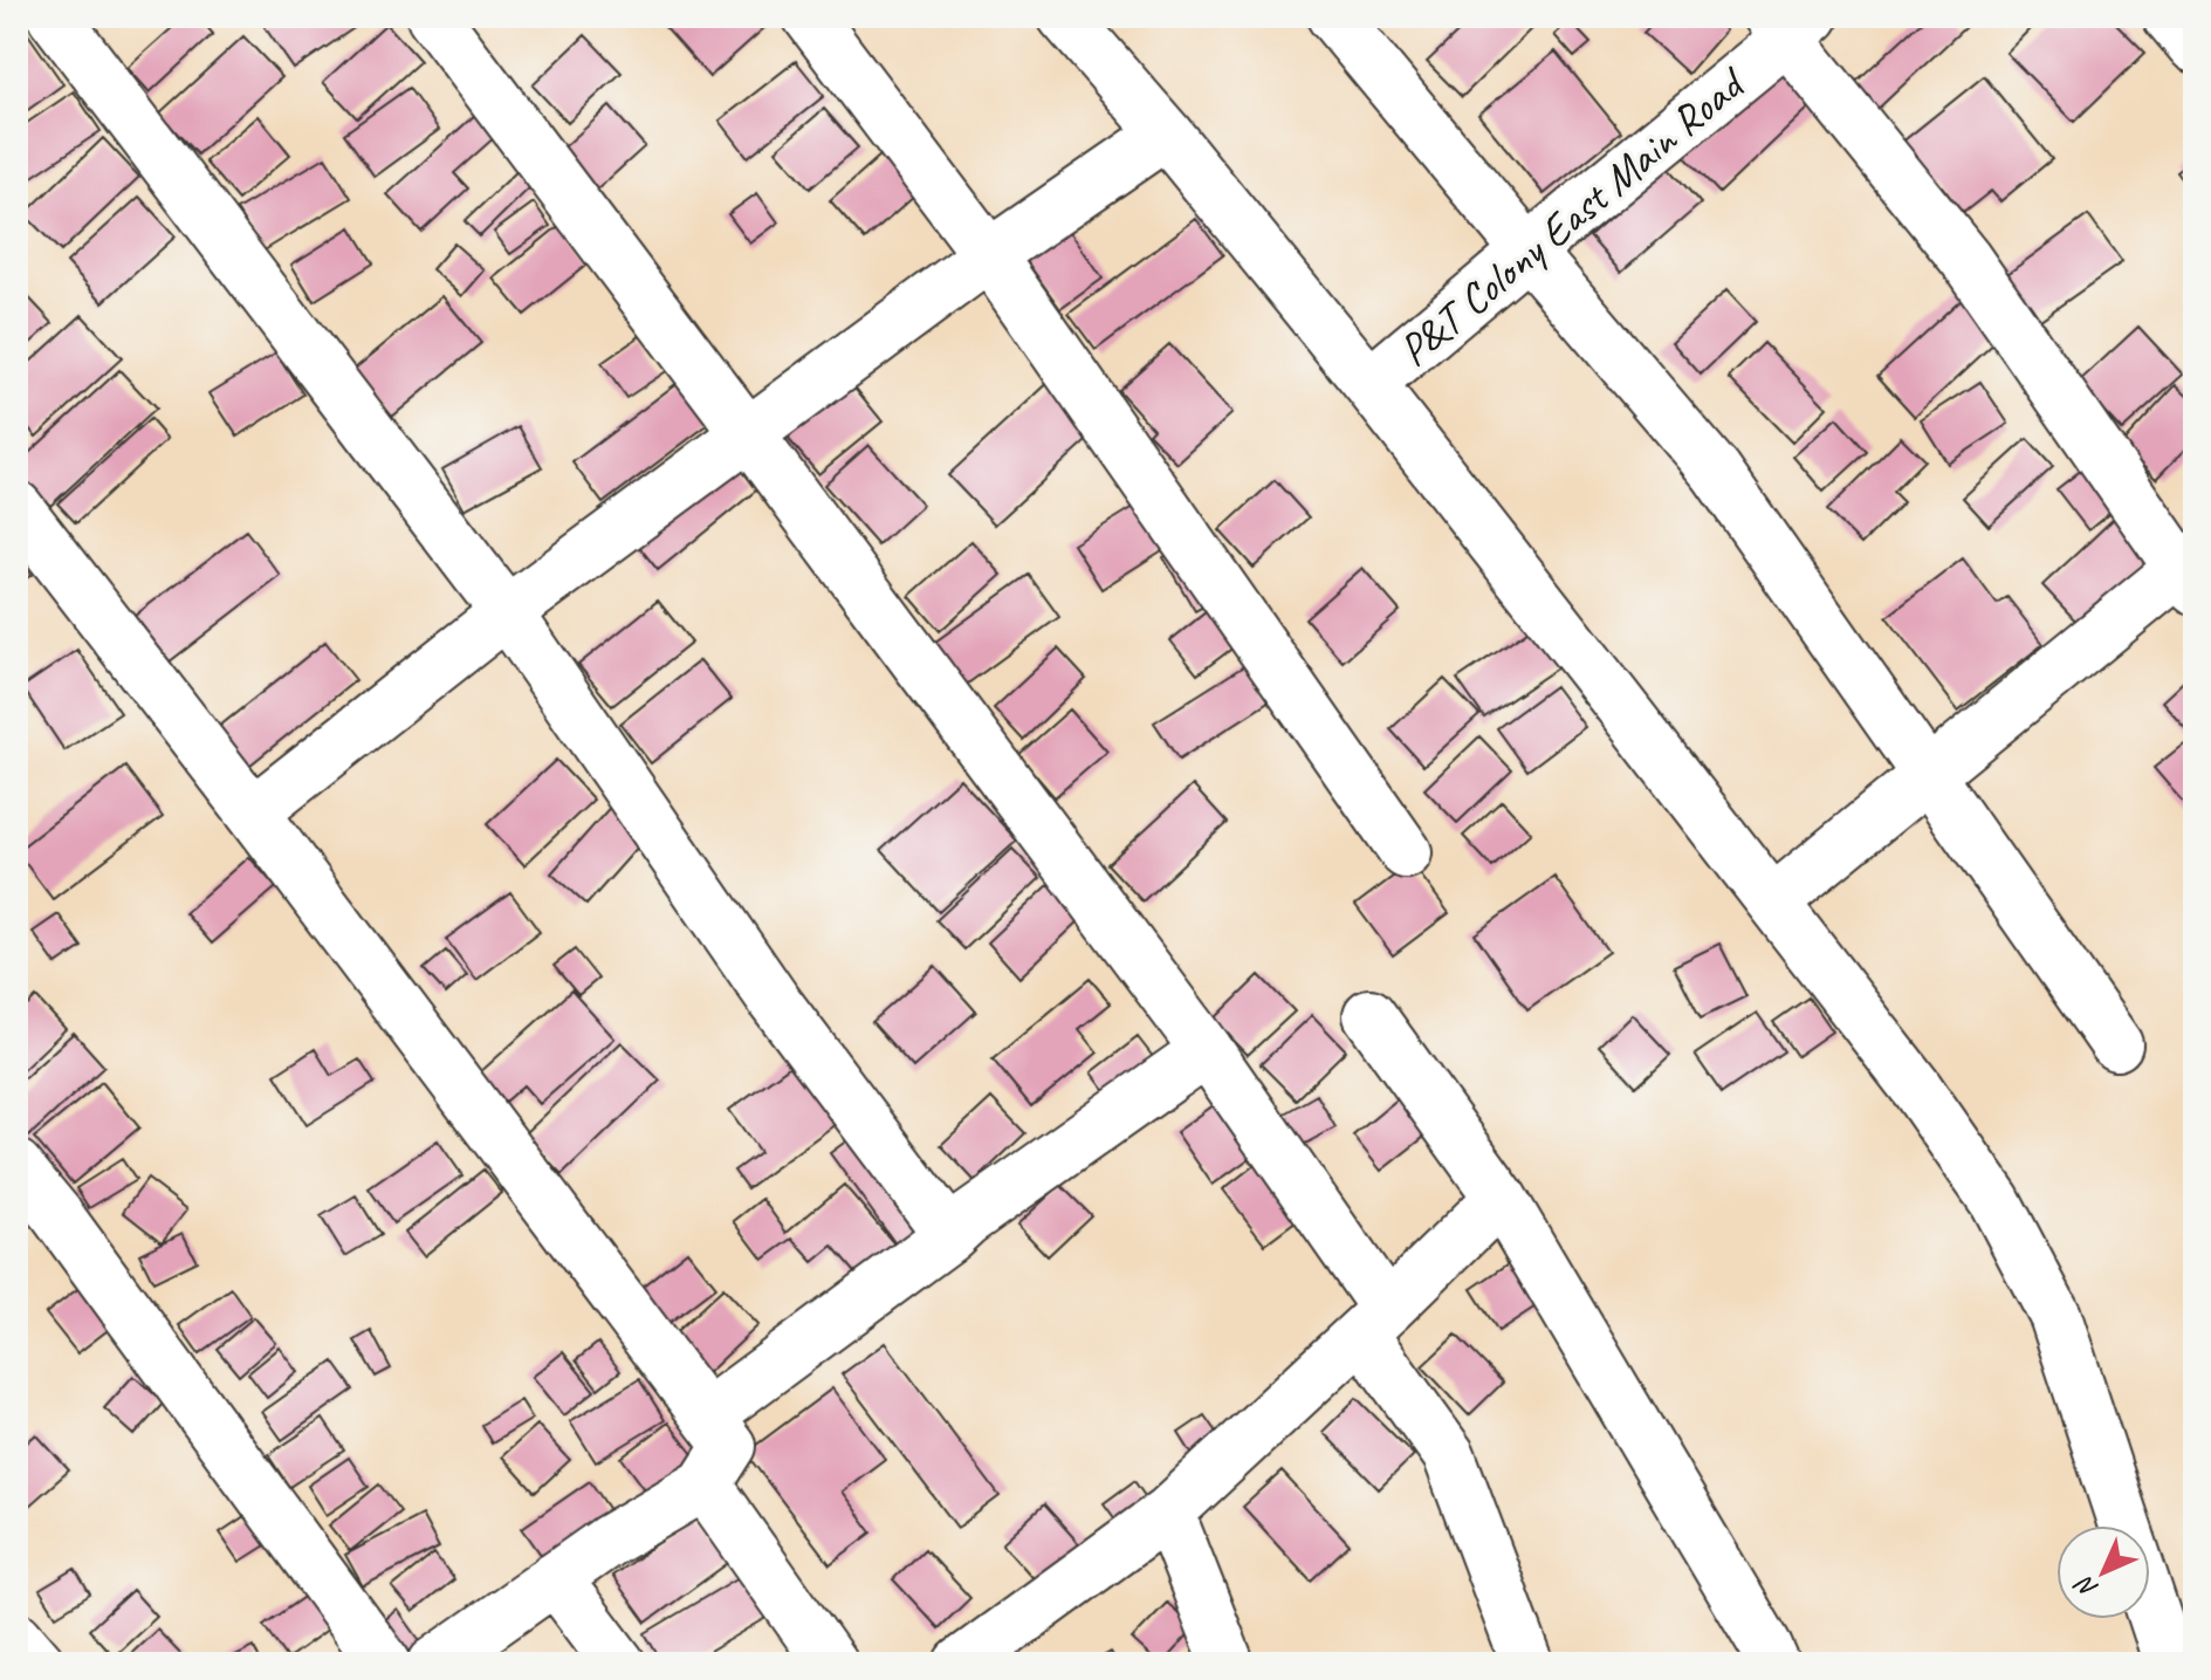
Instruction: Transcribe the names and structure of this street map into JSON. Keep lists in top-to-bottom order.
{
  "streets": {
    "street": ["P&T Colony East Main Road"]
  },
  "north": "bottom left"
}
